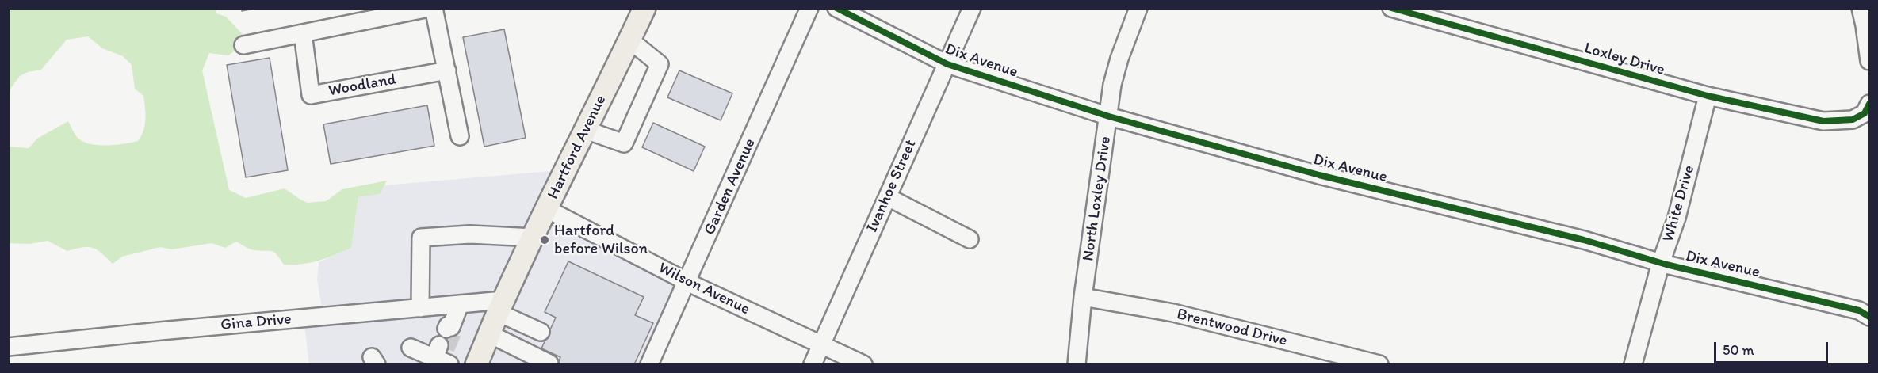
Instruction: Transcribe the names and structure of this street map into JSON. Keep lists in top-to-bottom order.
{
  "streets": {
    "main road": ["Hartford Avenue"],
    "street": [
      "Loxley Drive",
      "Dix Avenue",
      "Woodland",
      "Ivanhoe Street",
      "Garden Avenue",
      "North Loxley Drive",
      "White Drive",
      "Wilson Avenue",
      "Gina Drive",
      "Brentwood Drive"
    ]
  },
  "crossings": [
    ["Loxley Drive", "White Drive"],
    ["Dix Avenue", "Ivanhoe Street"],
    ["Dix Avenue", "North Loxley Drive"],
    ["Dix Avenue", "White Drive"],
    ["Hartford Avenue", "Wilson Avenue"],
    ["Hartford Avenue", "Gina Drive"],
    ["Ivanhoe Street", "Wilson Avenue"],
    ["Garden Avenue", "Wilson Avenue"],
    ["North Loxley Drive", "Brentwood Drive"]
  ],
  "places": ["Hartford before Wilson"],
  "scale_bar": "50 m"
}
